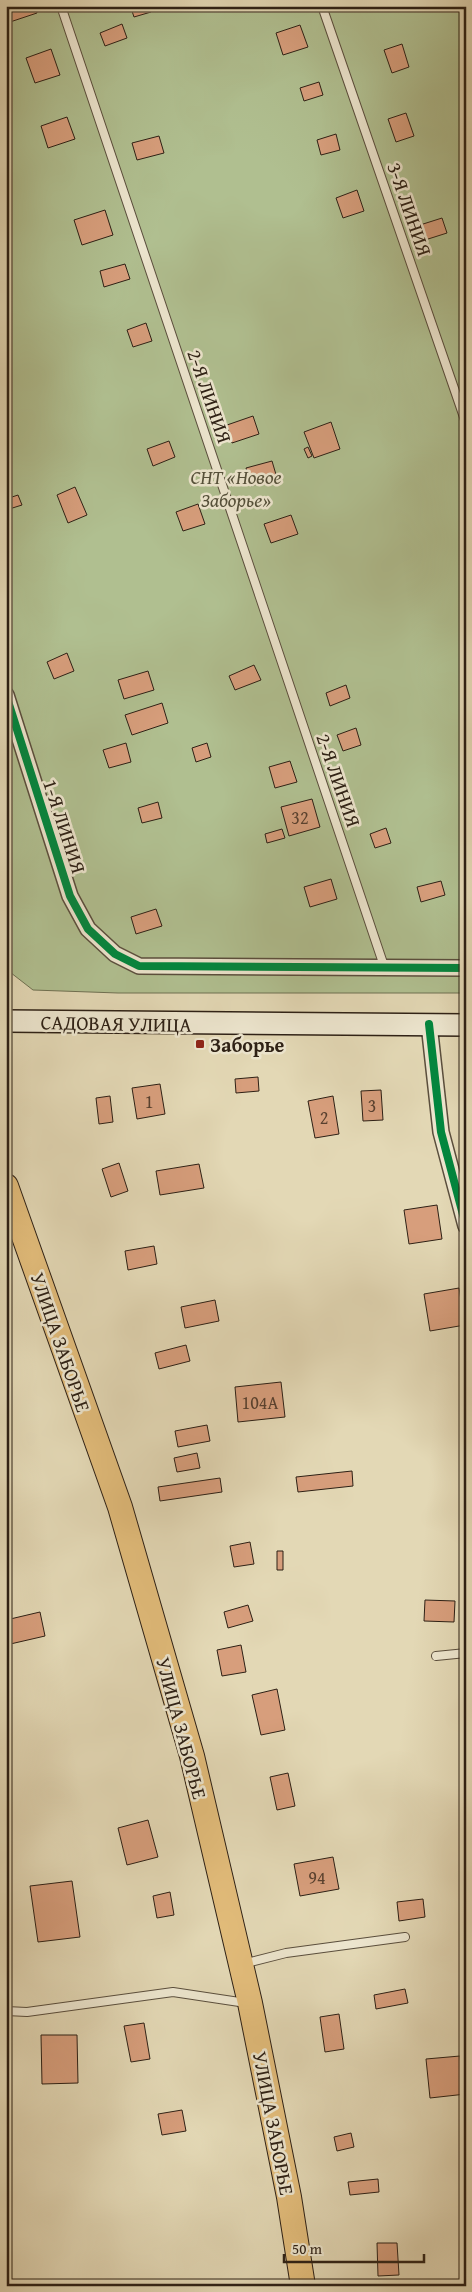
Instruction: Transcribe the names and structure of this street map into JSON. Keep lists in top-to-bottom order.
{
  "streets": {
    "main road": ["САДОВАЯ УЛИЦА", "УЛИЦА ЗАБОРЬЕ"],
    "street": ["1-Я ЛИНИЯ"],
    "lane": ["3-Я ЛИНИЯ", "2-Я ЛИНИЯ"]
  },
  "crossings": [
    ["2-Я ЛИНИЯ", "1-Я ЛИНИЯ"]
  ],
  "parks": ["СНТ «Новое Заборье»"],
  "places": {
    "transit": ["Заборье"]
  },
  "house_numbers": [
    "32",
    "1",
    "3",
    "2",
    "104А",
    "94"
  ],
  "scale_bar": "50 m"
}
